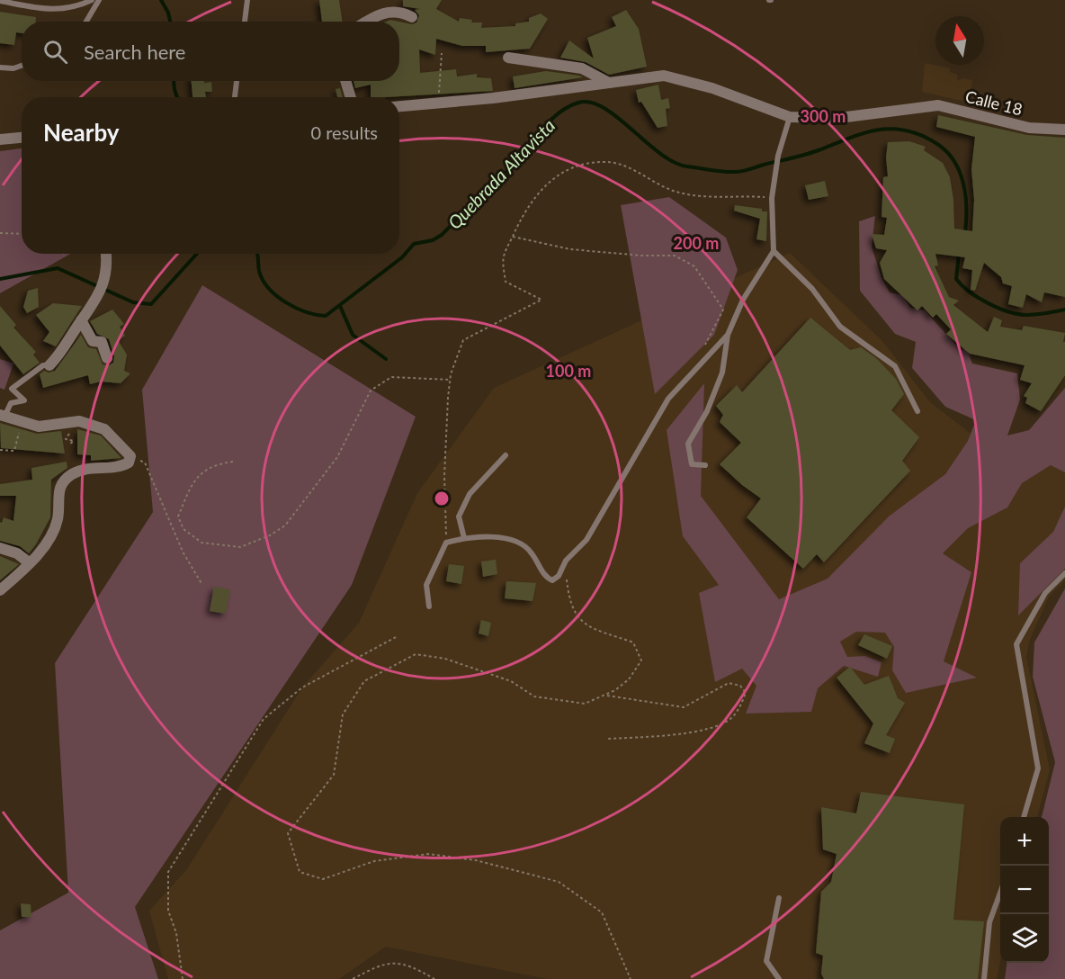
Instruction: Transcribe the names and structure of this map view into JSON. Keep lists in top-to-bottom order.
{
  "streets": {
    "street": ["Calle 18"]
  },
  "water": ["Quebrada Altavista"],
  "north": "top",
  "page": {
    "search": "Search here",
    "heading": ["Nearby", "0 results"],
    "map_buttons": ["+", "−"]
  },
  "rings": ["300 m", "200 m", "100 m"]
}
